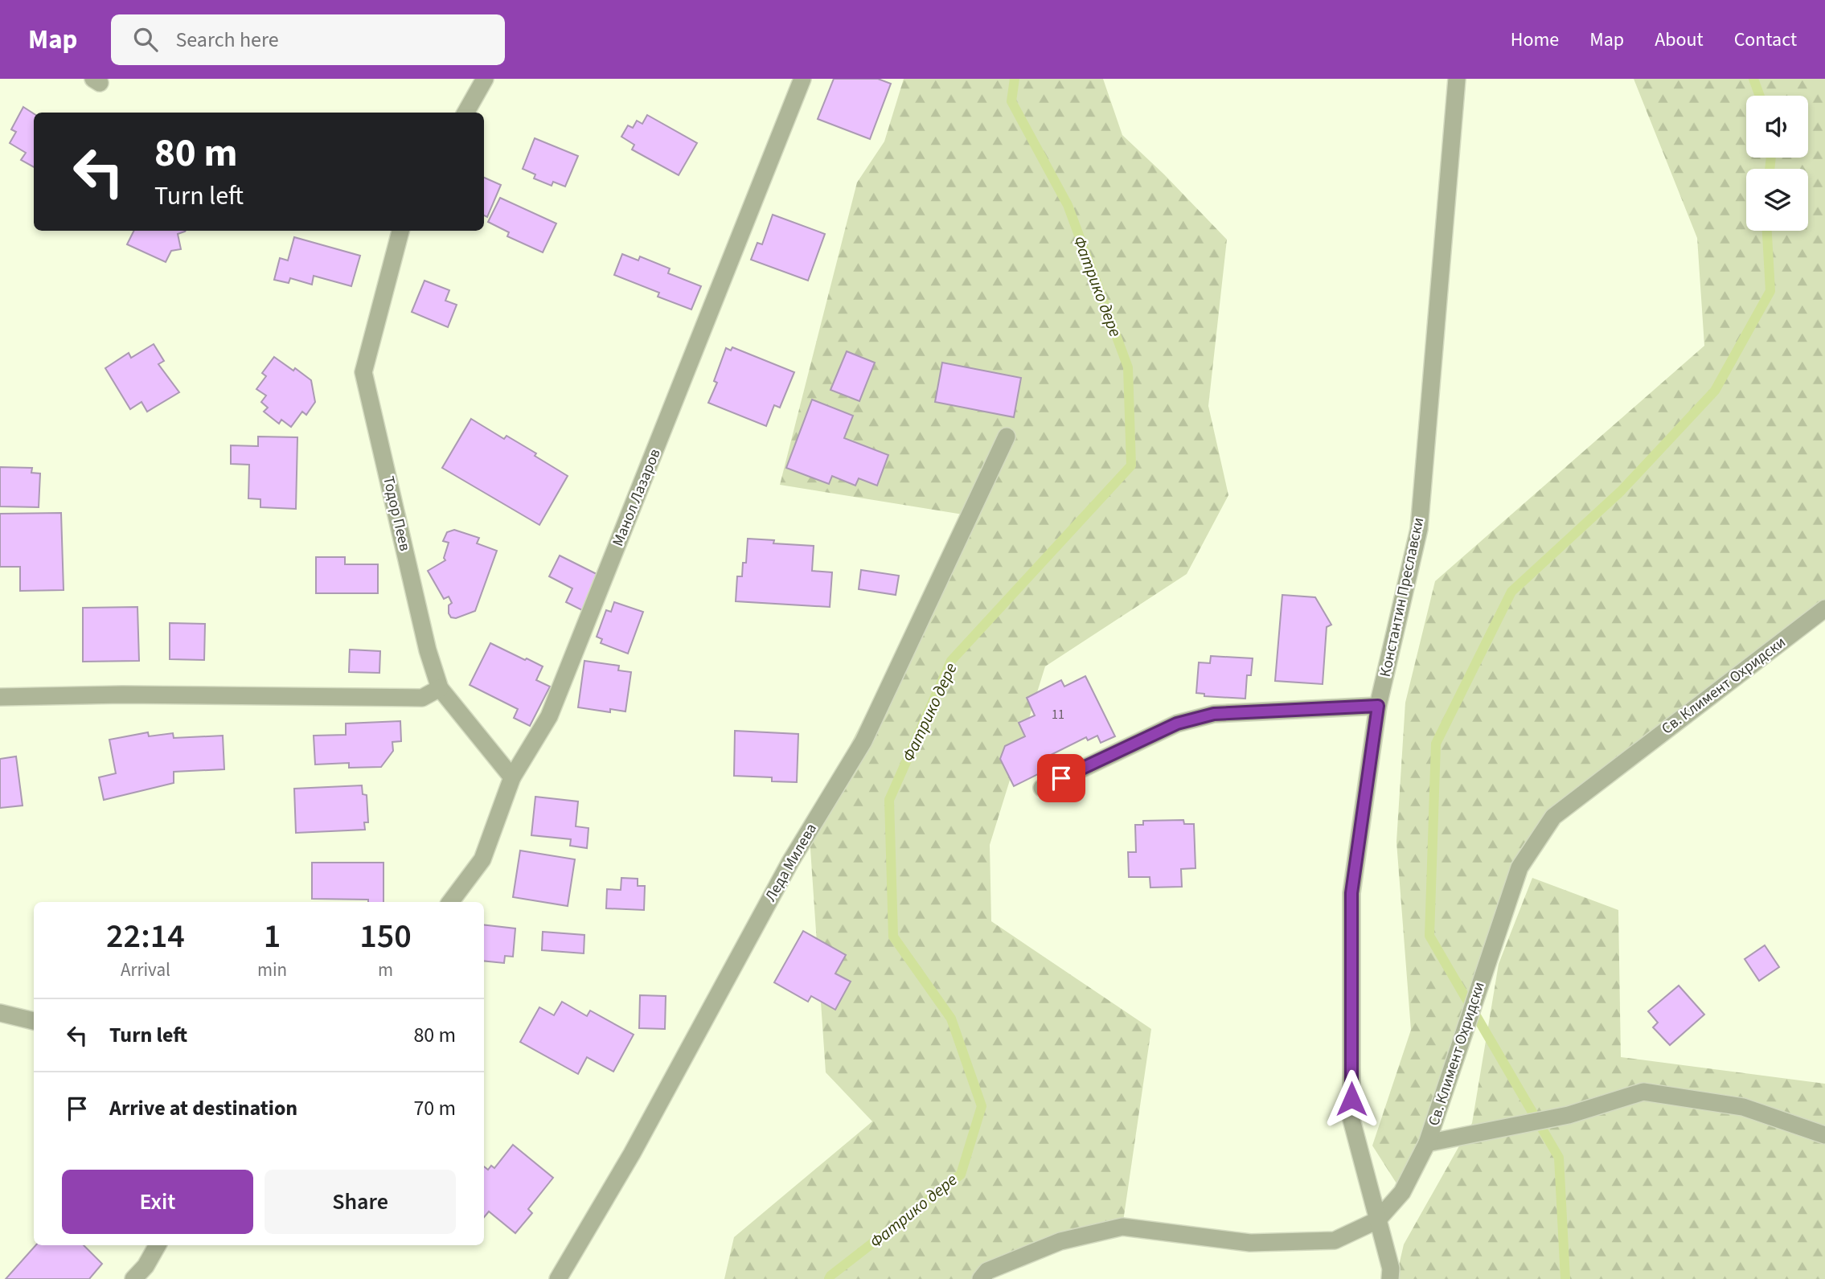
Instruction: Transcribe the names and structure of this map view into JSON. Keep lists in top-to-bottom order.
{
  "streets": {
    "street": [
      "Манол Лазаров",
      "Тодор Пеев",
      "Константин Преславски",
      "Св. Климент Охридски",
      "Леда Милева"
    ]
  },
  "crossings": [
    ["Манол Лазаров", "Тодор Пеев"],
    ["Константин Преславски", "Св. Климент Охридски"]
  ],
  "water": ["Фатрико дере"],
  "house_numbers": ["11"],
  "page": {
    "header": "Map",
    "search": "Search here",
    "nav": [
      "Home",
      "Map",
      "About",
      "Contact"
    ],
    "turn": ["80 m", "Turn left"],
    "eta": [
      "22:14",
      "Arrival",
      "1",
      "min",
      "150",
      "m"
    ],
    "list": [
      {
        "name": "Turn left",
        "value": "80 m"
      },
      {
        "name": "Arrive at destination",
        "value": "70 m"
      }
    ],
    "buttons": ["Exit", "Share"]
  }
}
